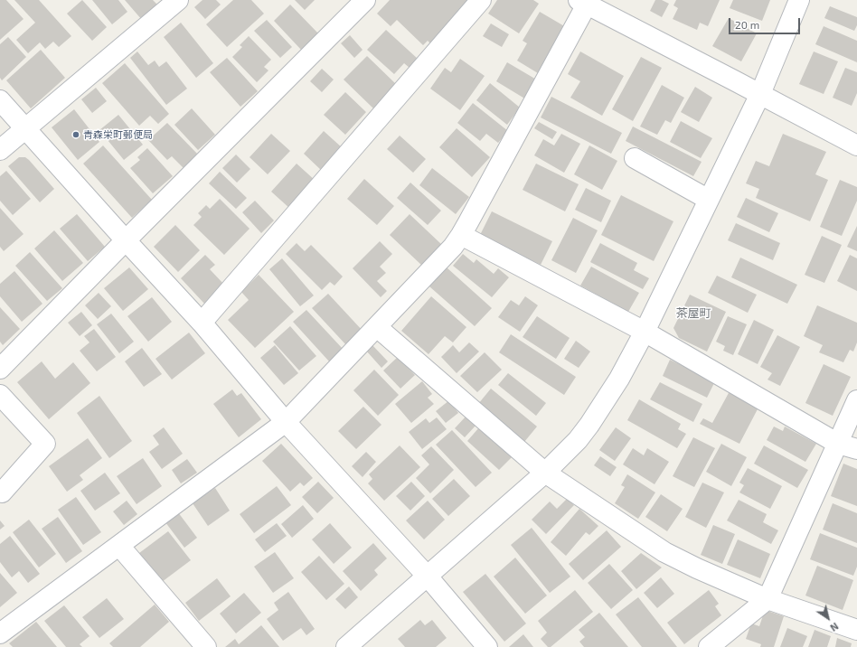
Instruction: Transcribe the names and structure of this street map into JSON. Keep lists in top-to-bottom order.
{
  "districts": ["茶屋町"],
  "places": ["青森栄町郵便局"],
  "scale_bar": "20 m",
  "north": "bottom right"
}
